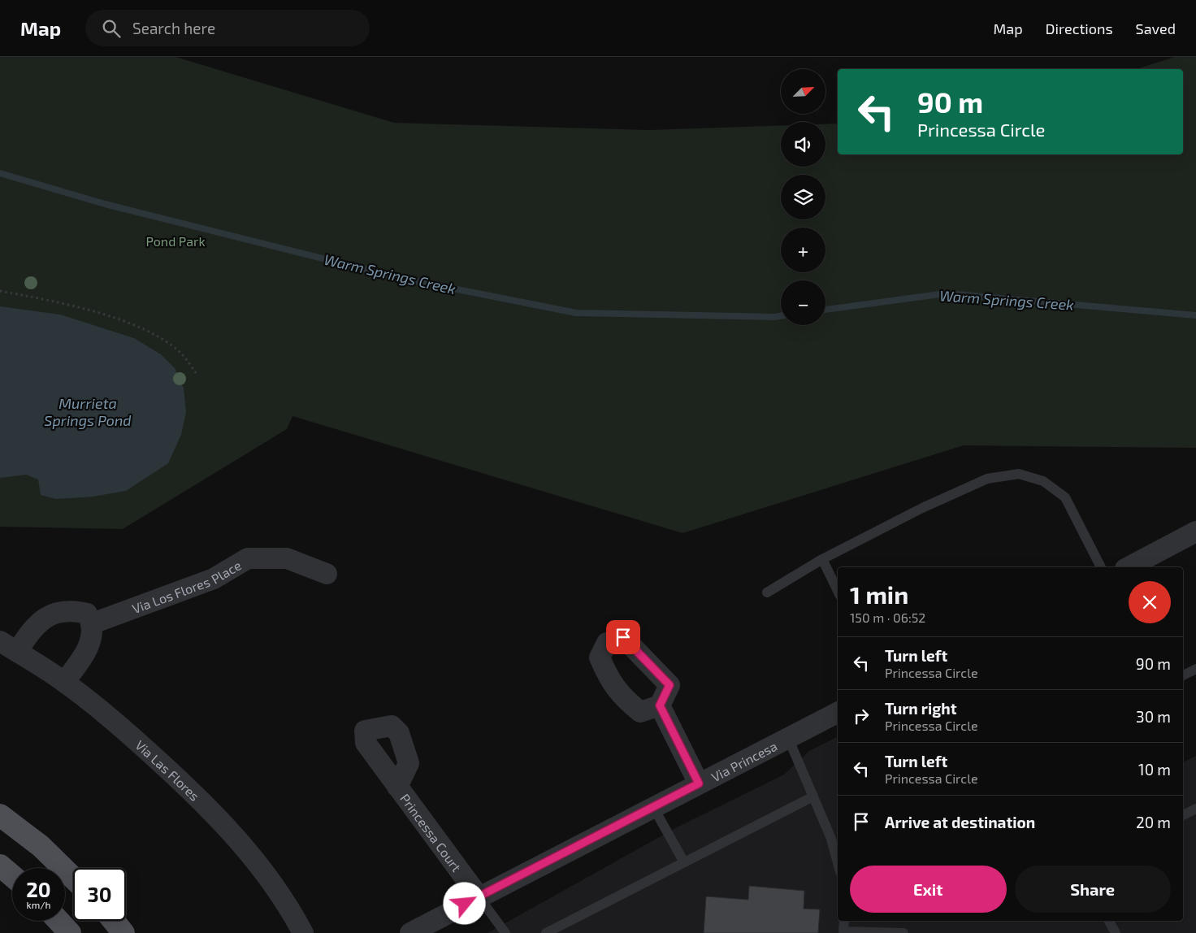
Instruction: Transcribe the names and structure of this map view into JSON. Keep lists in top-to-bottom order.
{
  "streets": {
    "street": [
      "Via Los Flores Place",
      "Via Princesa",
      "Via Las Flores",
      "Princessa Court"
    ]
  },
  "crossings": [
    ["Via Princesa", "Princessa Court"]
  ],
  "water": ["Warm Springs Creek", "Murrieta Springs Pond"],
  "parks": ["Pond Park"],
  "north": "top right",
  "page": {
    "header": "Map",
    "search": "Search here",
    "nav": ["Map", "Directions", "Saved"],
    "map_buttons": ["+", "−"],
    "turn": ["90 m", "Princessa Circle"],
    "heading": ["1 min", "150 m · 06:52"],
    "list": [
      {
        "name": "Turn left",
        "note": "Princessa Circle",
        "value": "90 m"
      },
      {
        "name": "Turn right",
        "note": "Princessa Circle",
        "value": "30 m"
      },
      {
        "name": "Turn left",
        "note": "Princessa Circle",
        "value": "10 m"
      },
      {
        "name": "Arrive at destination",
        "value": "20 m"
      }
    ],
    "buttons": ["Exit", "Share"],
    "speed": "20 km/h",
    "limit": "30"
  }
}
